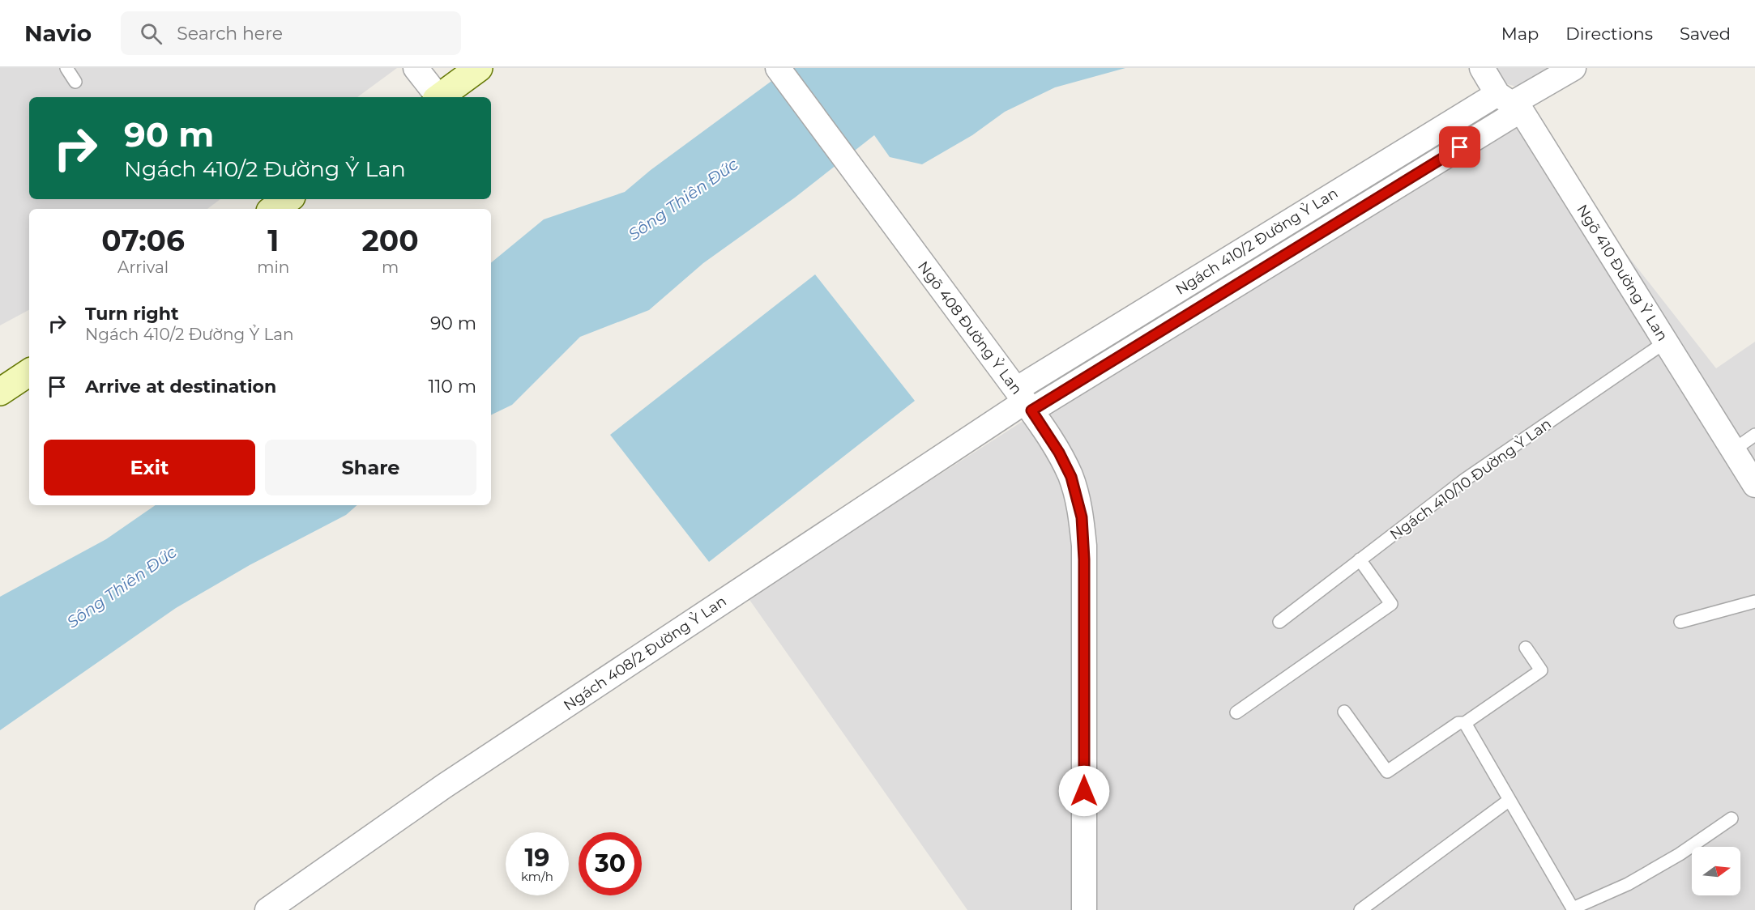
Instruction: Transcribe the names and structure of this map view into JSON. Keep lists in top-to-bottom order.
{
  "streets": {
    "street": [
      "Ngách 410/2 Đường Ỷ Lan",
      "Ngõ 410 Đường Ỷ Lan",
      "Ngõ 408 Đường Ỷ Lan",
      "Ngách 408/2 Đường Ỷ Lan"
    ],
    "lane": ["Ngách 410/10 Đường Ỷ Lan"]
  },
  "crossings": [
    ["Ngách 410/2 Đường Ỷ Lan", "Ngõ 410 Đường Ỷ Lan"],
    ["Ngách 410/2 Đường Ỷ Lan", "Ngõ 408 Đường Ỷ Lan"],
    ["Ngách 410/2 Đường Ỷ Lan", "Ngách 408/2 Đường Ỷ Lan"],
    ["Ngõ 410 Đường Ỷ Lan", "Ngách 410/10 Đường Ỷ Lan"],
    ["Ngõ 408 Đường Ỷ Lan", "Ngách 408/2 Đường Ỷ Lan"]
  ],
  "water": ["Sông Thiên Đức"],
  "north": "right",
  "page": {
    "header": "Navio",
    "search": "Search here",
    "nav": ["Map", "Directions", "Saved"],
    "turn": ["90 m", "Ngách 410/2 Đường Ỷ Lan"],
    "eta": [
      "07:06",
      "Arrival",
      "1",
      "min",
      "200",
      "m"
    ],
    "list": [
      {
        "name": "Turn right",
        "note": "Ngách 410/2 Đường Ỷ Lan",
        "value": "90 m"
      },
      {
        "name": "Arrive at destination",
        "value": "110 m"
      }
    ],
    "buttons": ["Exit", "Share"],
    "speed": "19 km/h",
    "limit": "30"
  }
}
